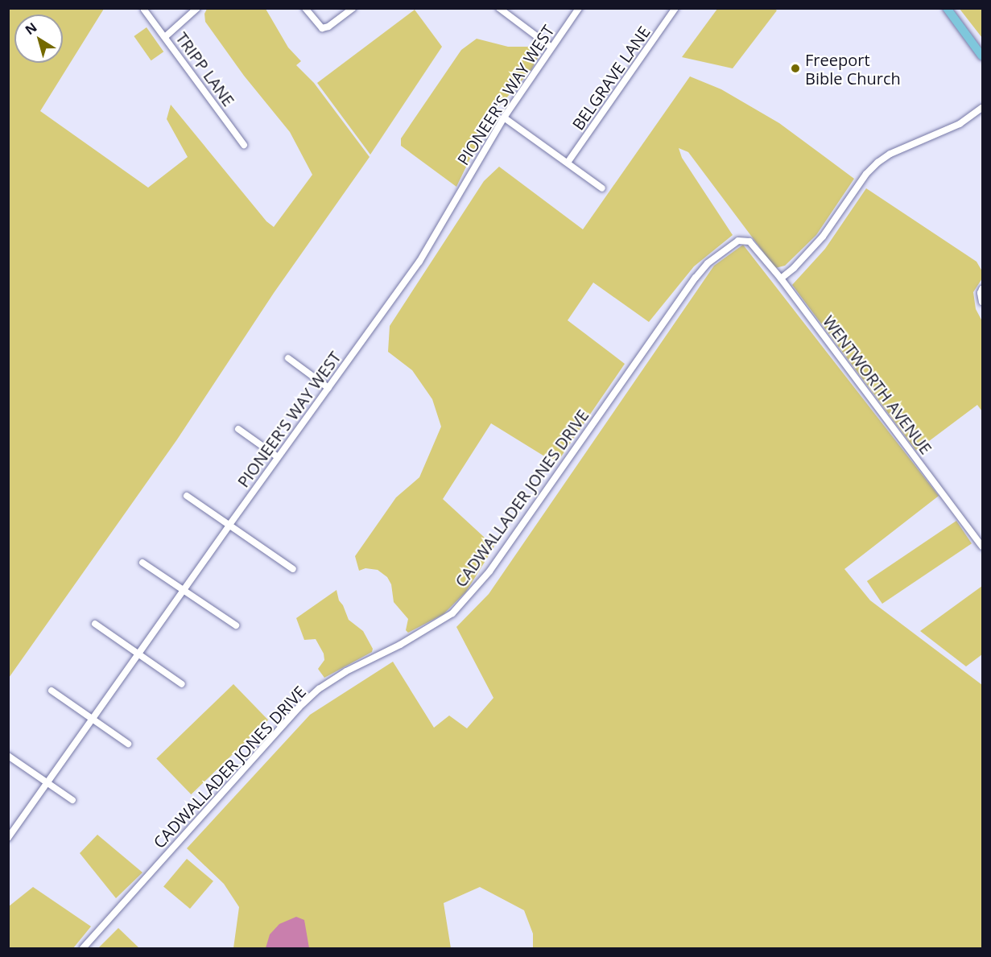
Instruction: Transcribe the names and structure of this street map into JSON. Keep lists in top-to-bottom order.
{
  "streets": {
    "street": [
      "TRIPP LANE",
      "BELGRAVE LANE",
      "PIONEER'S WAY WEST",
      "WENTWORTH AVENUE",
      "CADWALLADER JONES DRIVE"
    ]
  },
  "crossings": [
    ["WENTWORTH AVENUE", "CADWALLADER JONES DRIVE"]
  ],
  "places": ["Freeport Bible Church"],
  "north": "top left"
}
